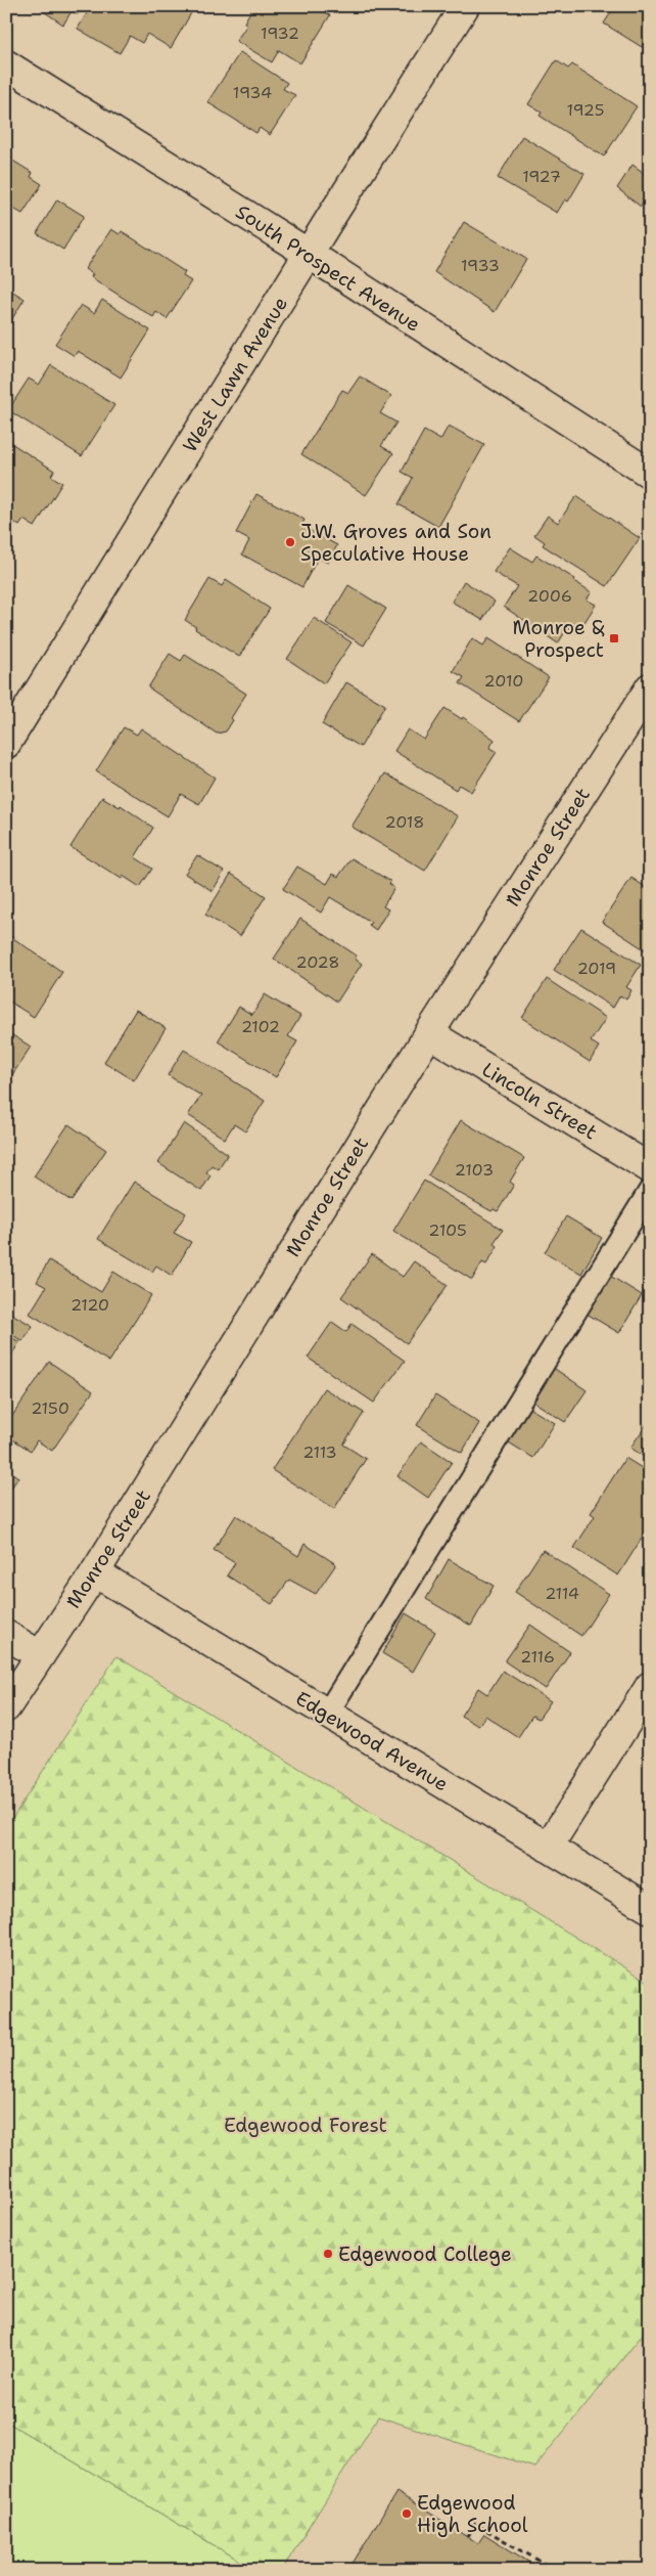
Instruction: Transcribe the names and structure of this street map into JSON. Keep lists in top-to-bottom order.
{
  "streets": {
    "street": [
      "South Prospect Avenue",
      "West Lawn Avenue",
      "Monroe Street",
      "Lincoln Street",
      "Edgewood Avenue"
    ]
  },
  "crossings": [
    ["South Prospect Avenue", "West Lawn Avenue"],
    ["Monroe Street", "Lincoln Street"],
    ["Monroe Street", "Edgewood Avenue"]
  ],
  "parks": ["Edgewood Forest"],
  "places": {
    "other": ["J.W. Groves and Son Speculative House", "Edgewood College", "Edgewood High School"],
    "transit": ["Monroe & Prospect"]
  },
  "house_numbers": [
    "1932",
    "1934",
    "1925",
    "1927",
    "1933",
    "2006",
    "2010",
    "2018",
    "2028",
    "2019",
    "2102",
    "2103",
    "2105",
    "2120",
    "2150",
    "2113",
    "2114",
    "2116"
  ]
}
